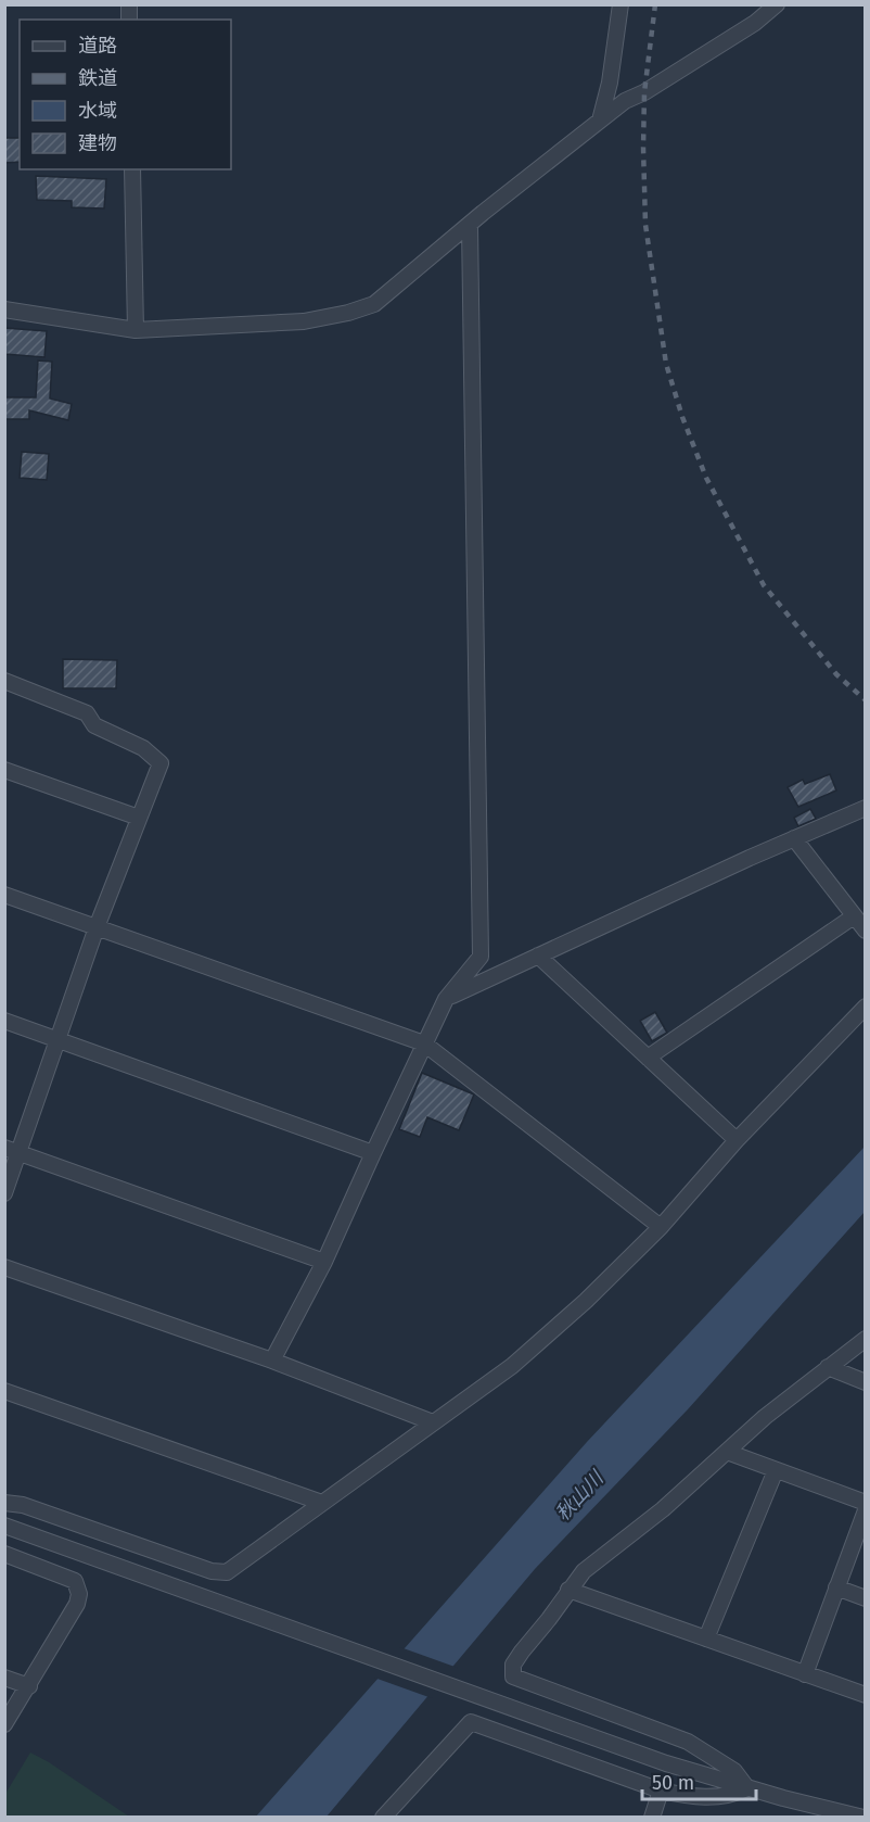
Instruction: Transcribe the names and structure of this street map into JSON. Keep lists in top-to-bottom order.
{
  "water": ["秋山川"],
  "legend": [
    "道路",
    "鉄道",
    "水域",
    "建物"
  ],
  "scale_bar": "50 m"
}
